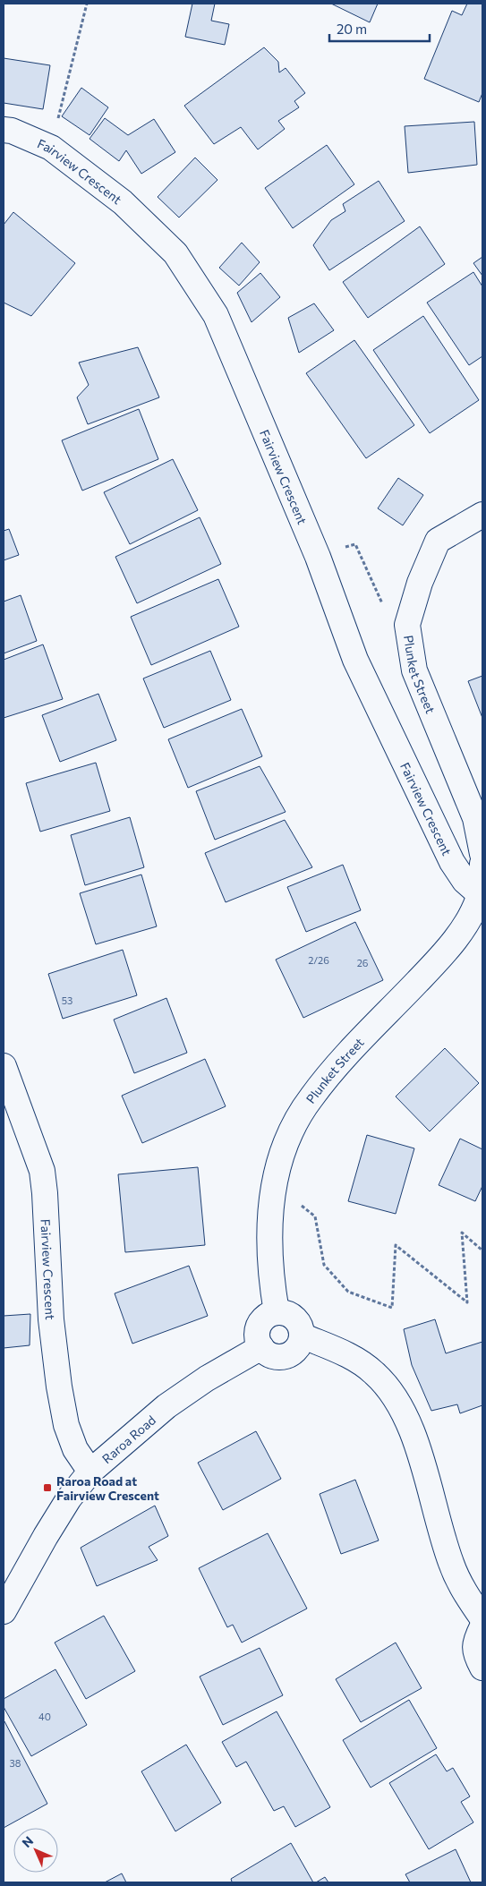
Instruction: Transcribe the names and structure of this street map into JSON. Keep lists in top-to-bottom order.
{
  "streets": {
    "street": ["Fairview Crescent", "Plunket Street", "Raroa Road"]
  },
  "crossings": [
    ["Fairview Crescent", "Plunket Street"],
    ["Fairview Crescent", "Raroa Road"],
    ["Plunket Street", "Raroa Road"]
  ],
  "places": {
    "transit": ["Raroa Road at Fairview Crescent"]
  },
  "house_numbers": [
    "2/26",
    "26",
    "53",
    "40",
    "38"
  ],
  "scale_bar": "20 m",
  "north": "top left"
}
